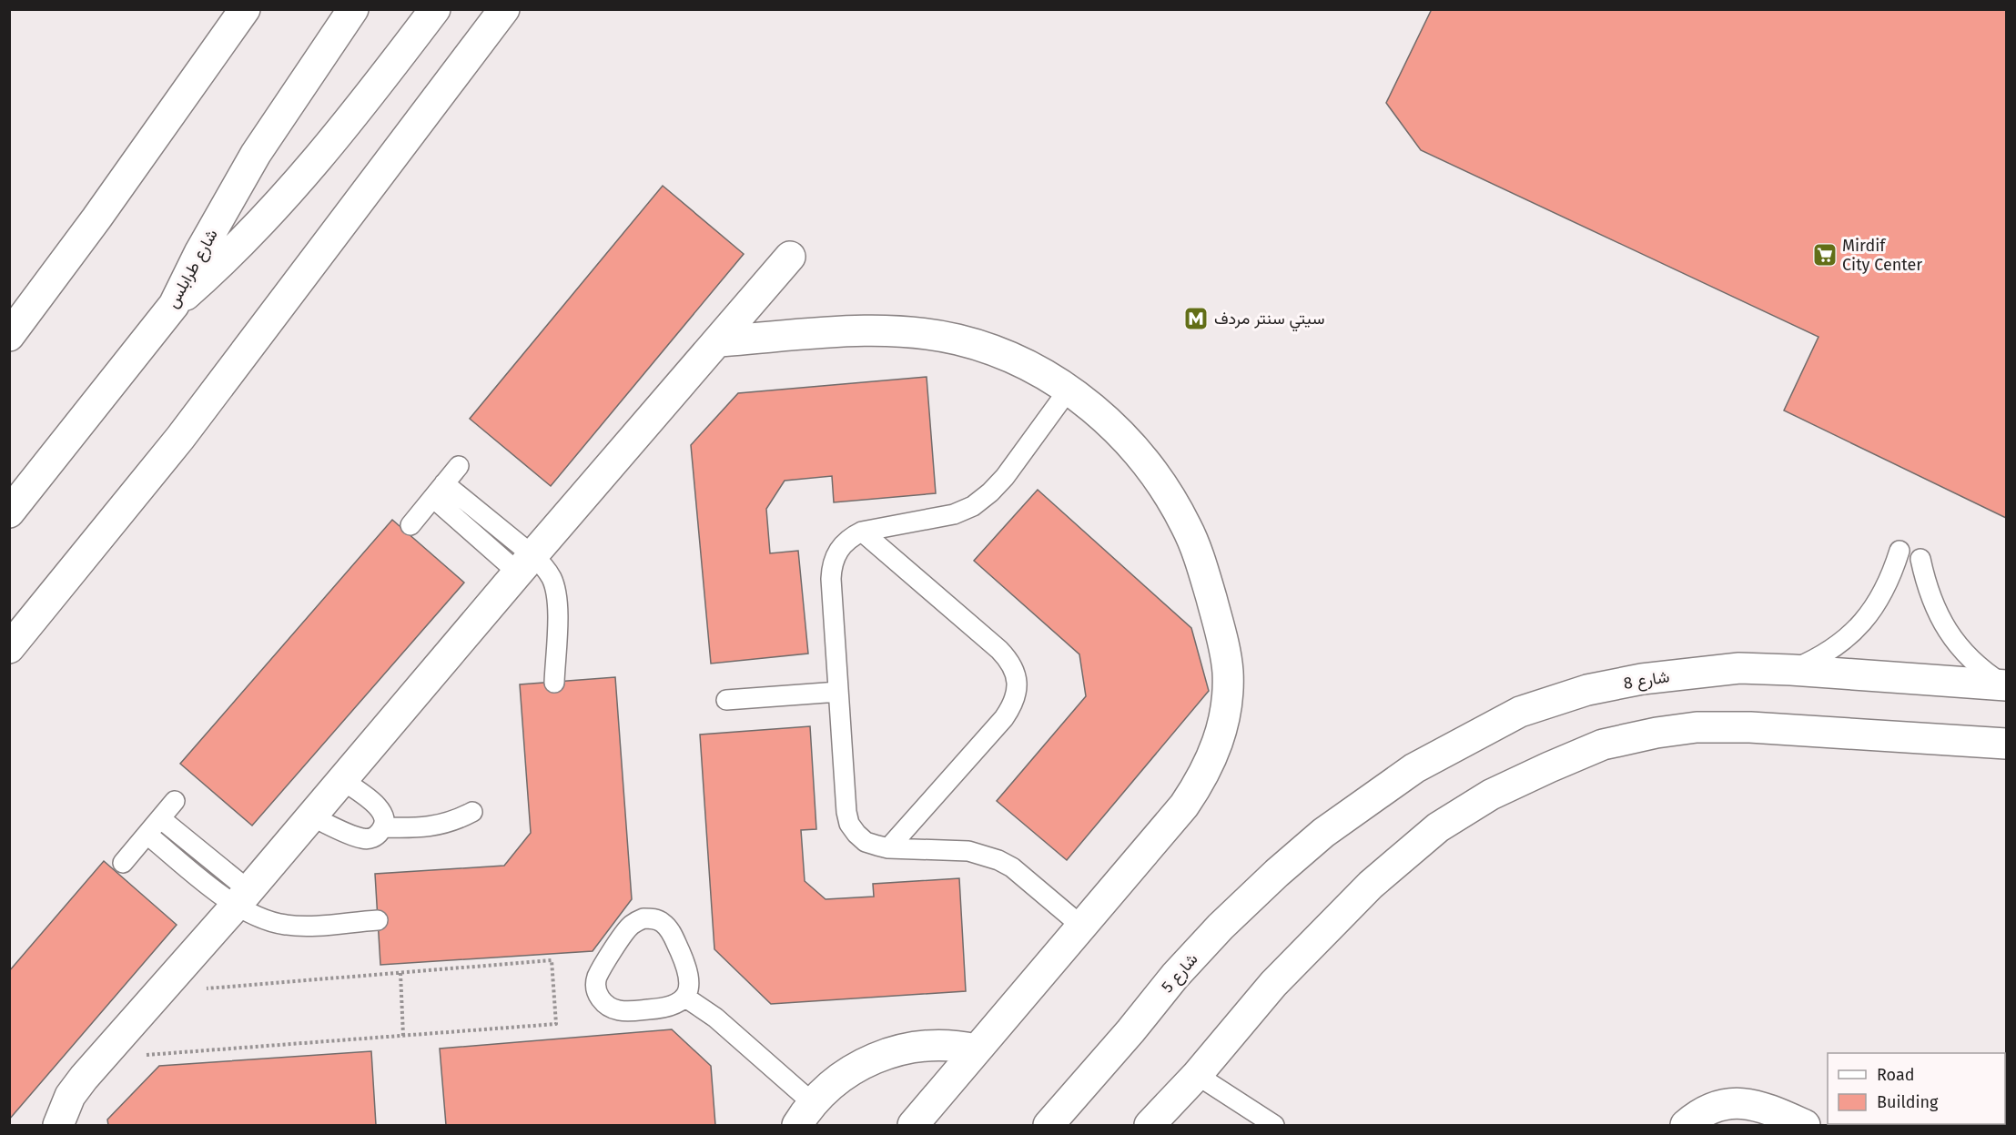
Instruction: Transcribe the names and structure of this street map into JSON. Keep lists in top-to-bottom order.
{
  "streets": {
    "main road": ["شارع طرابلس", "شارع 8", "شارع 5"]
  },
  "crossings": [
    ["شارع 8", "شارع 5"]
  ],
  "places": {
    "supermarket": ["Mirdif City Center"],
    "metro station": ["سيتي سنتر مردف"]
  },
  "legend": ["Road", "Building"]
}
